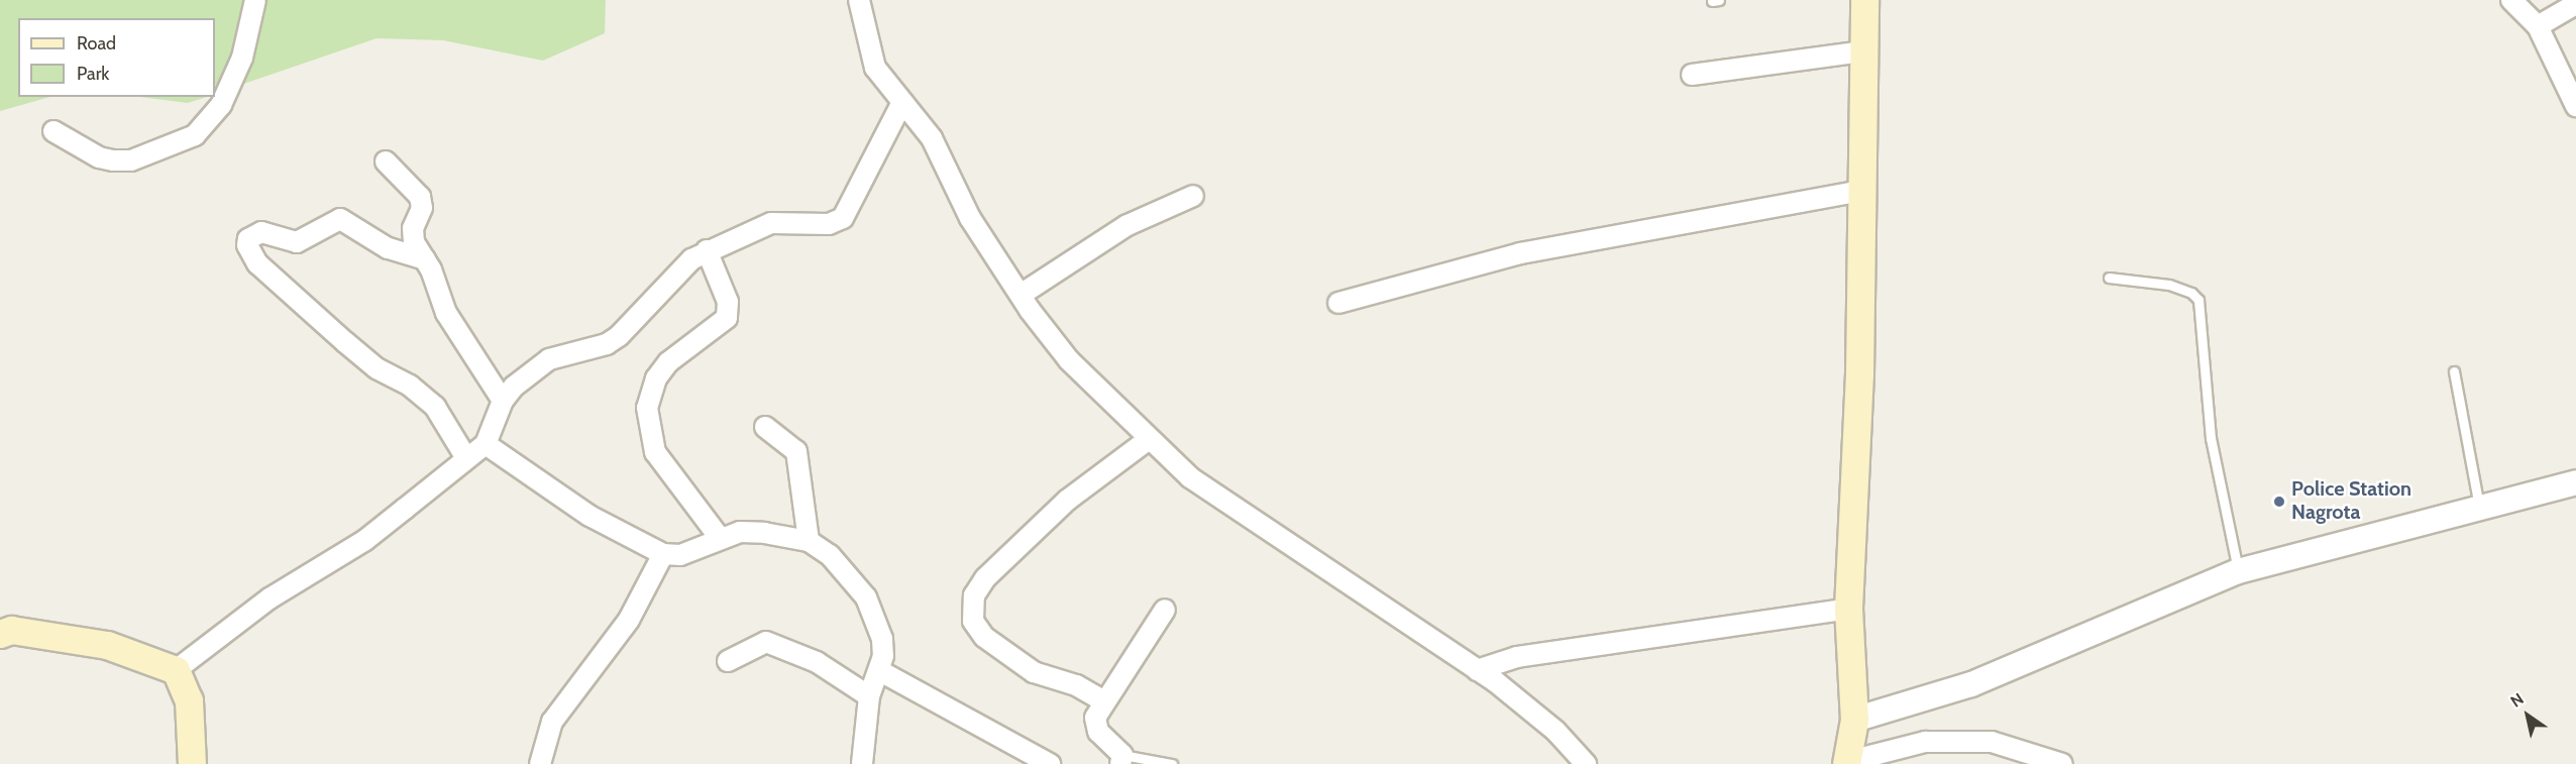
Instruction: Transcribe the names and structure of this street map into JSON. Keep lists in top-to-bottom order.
{
  "places": ["Police Station Nagrota"],
  "legend": ["Road", "Park"],
  "north": "top left"
}
